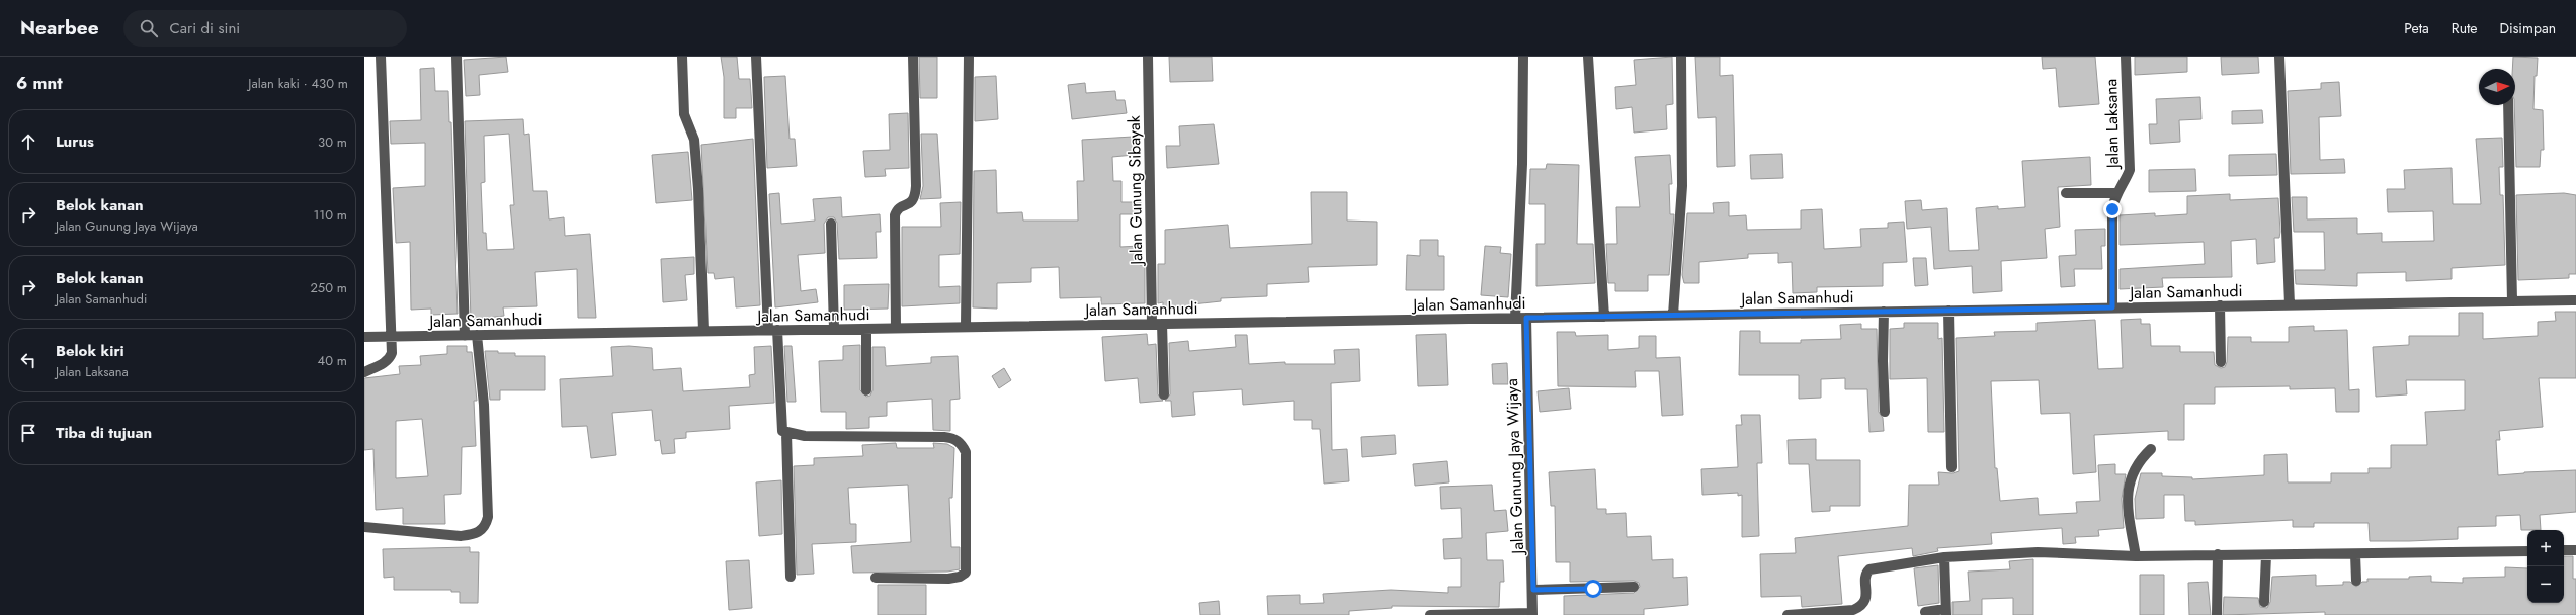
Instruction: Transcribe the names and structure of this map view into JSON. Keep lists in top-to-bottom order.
{
  "streets": {
    "street": [
      "Jalan Laksana",
      "Jalan Gunung Sibayak",
      "Jalan Samanhudi",
      "Jalan Gunung Jaya Wijaya"
    ]
  },
  "crossings": [
    ["Jalan Laksana", "Jalan Samanhudi"],
    ["Jalan Gunung Sibayak", "Jalan Samanhudi"],
    ["Jalan Samanhudi", "Jalan Gunung Jaya Wijaya"]
  ],
  "north": "right",
  "page": {
    "header": "Nearbee",
    "search": "Cari di sini",
    "nav": ["Peta", "Rute", "Disimpan"],
    "heading": ["6 mnt", "Jalan kaki · 430 m"],
    "list": [
      ["Lurus", "30 m"],
      ["Belok kanan", "Jalan Gunung Jaya Wijaya", "110 m"],
      ["Belok kanan", "Jalan Samanhudi", "250 m"],
      ["Belok kiri", "Jalan Laksana", "40 m"],
      "Tiba di tujuan"
    ],
    "map_buttons": ["+", "−"]
  }
}
